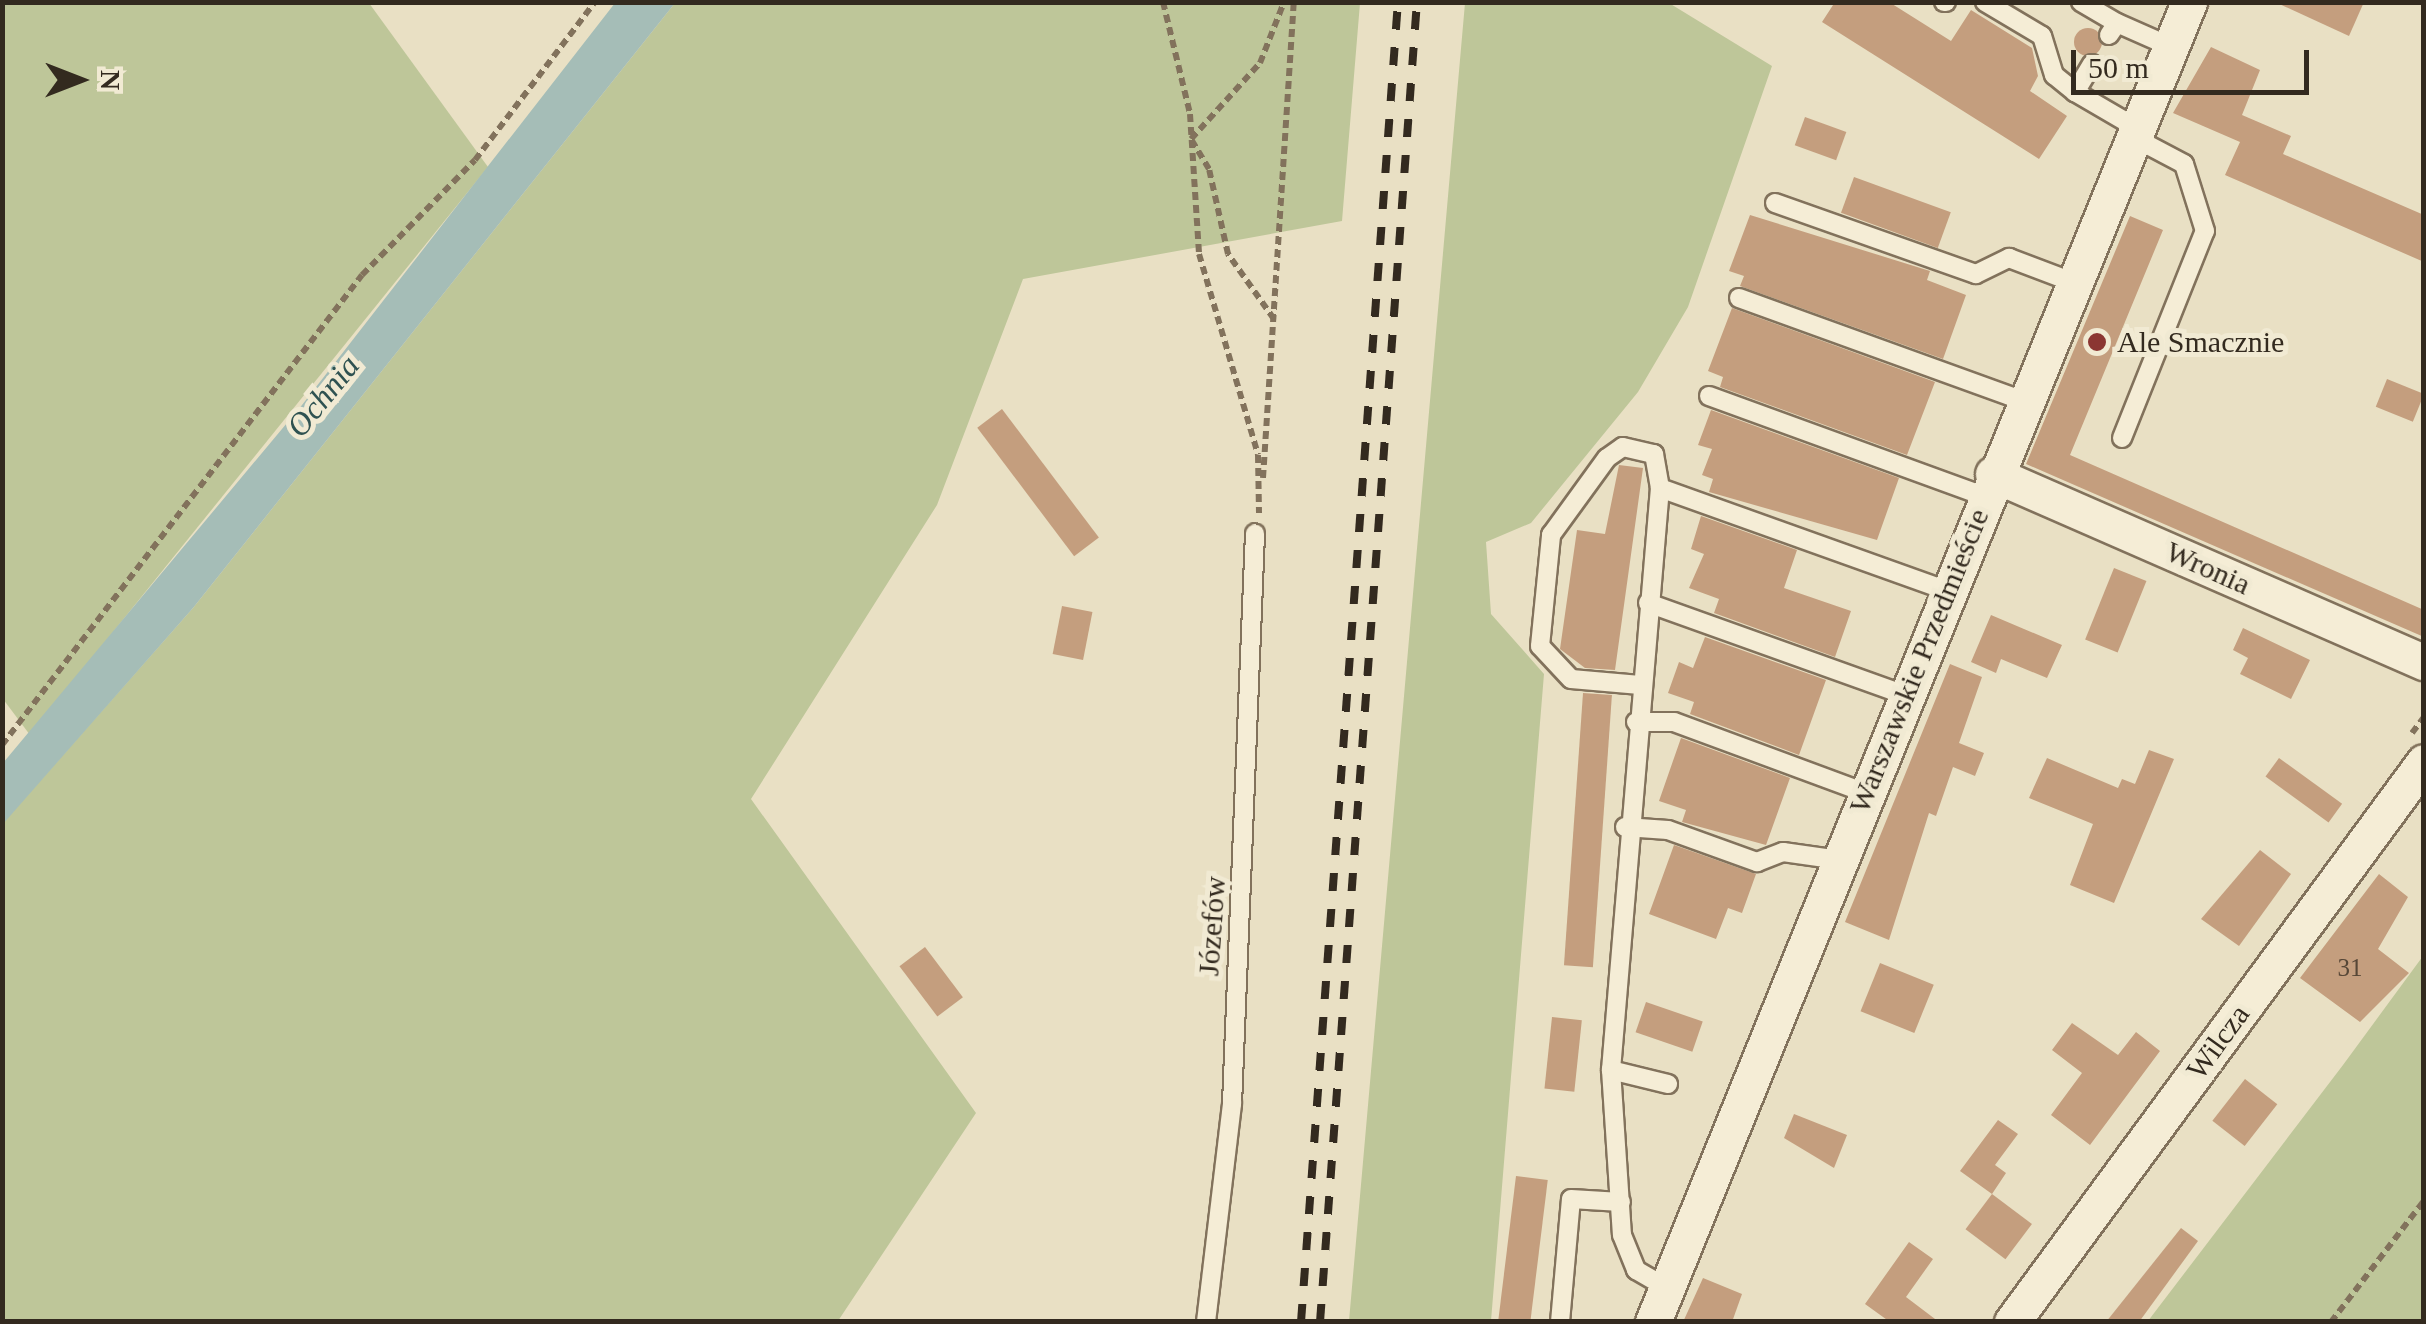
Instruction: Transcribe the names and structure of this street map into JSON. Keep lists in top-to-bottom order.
{
  "streets": {
    "street": ["Wronia", "Warszawskie Przedmieście", "Wilcza"],
    "lane": ["Józefów"]
  },
  "crossings": [
    ["Wronia", "Warszawskie Przedmieście"]
  ],
  "water": ["Ochnia"],
  "places": ["Ale Smacznie"],
  "house_numbers": ["31"],
  "scale_bar": "50 m",
  "north": "right"
}
